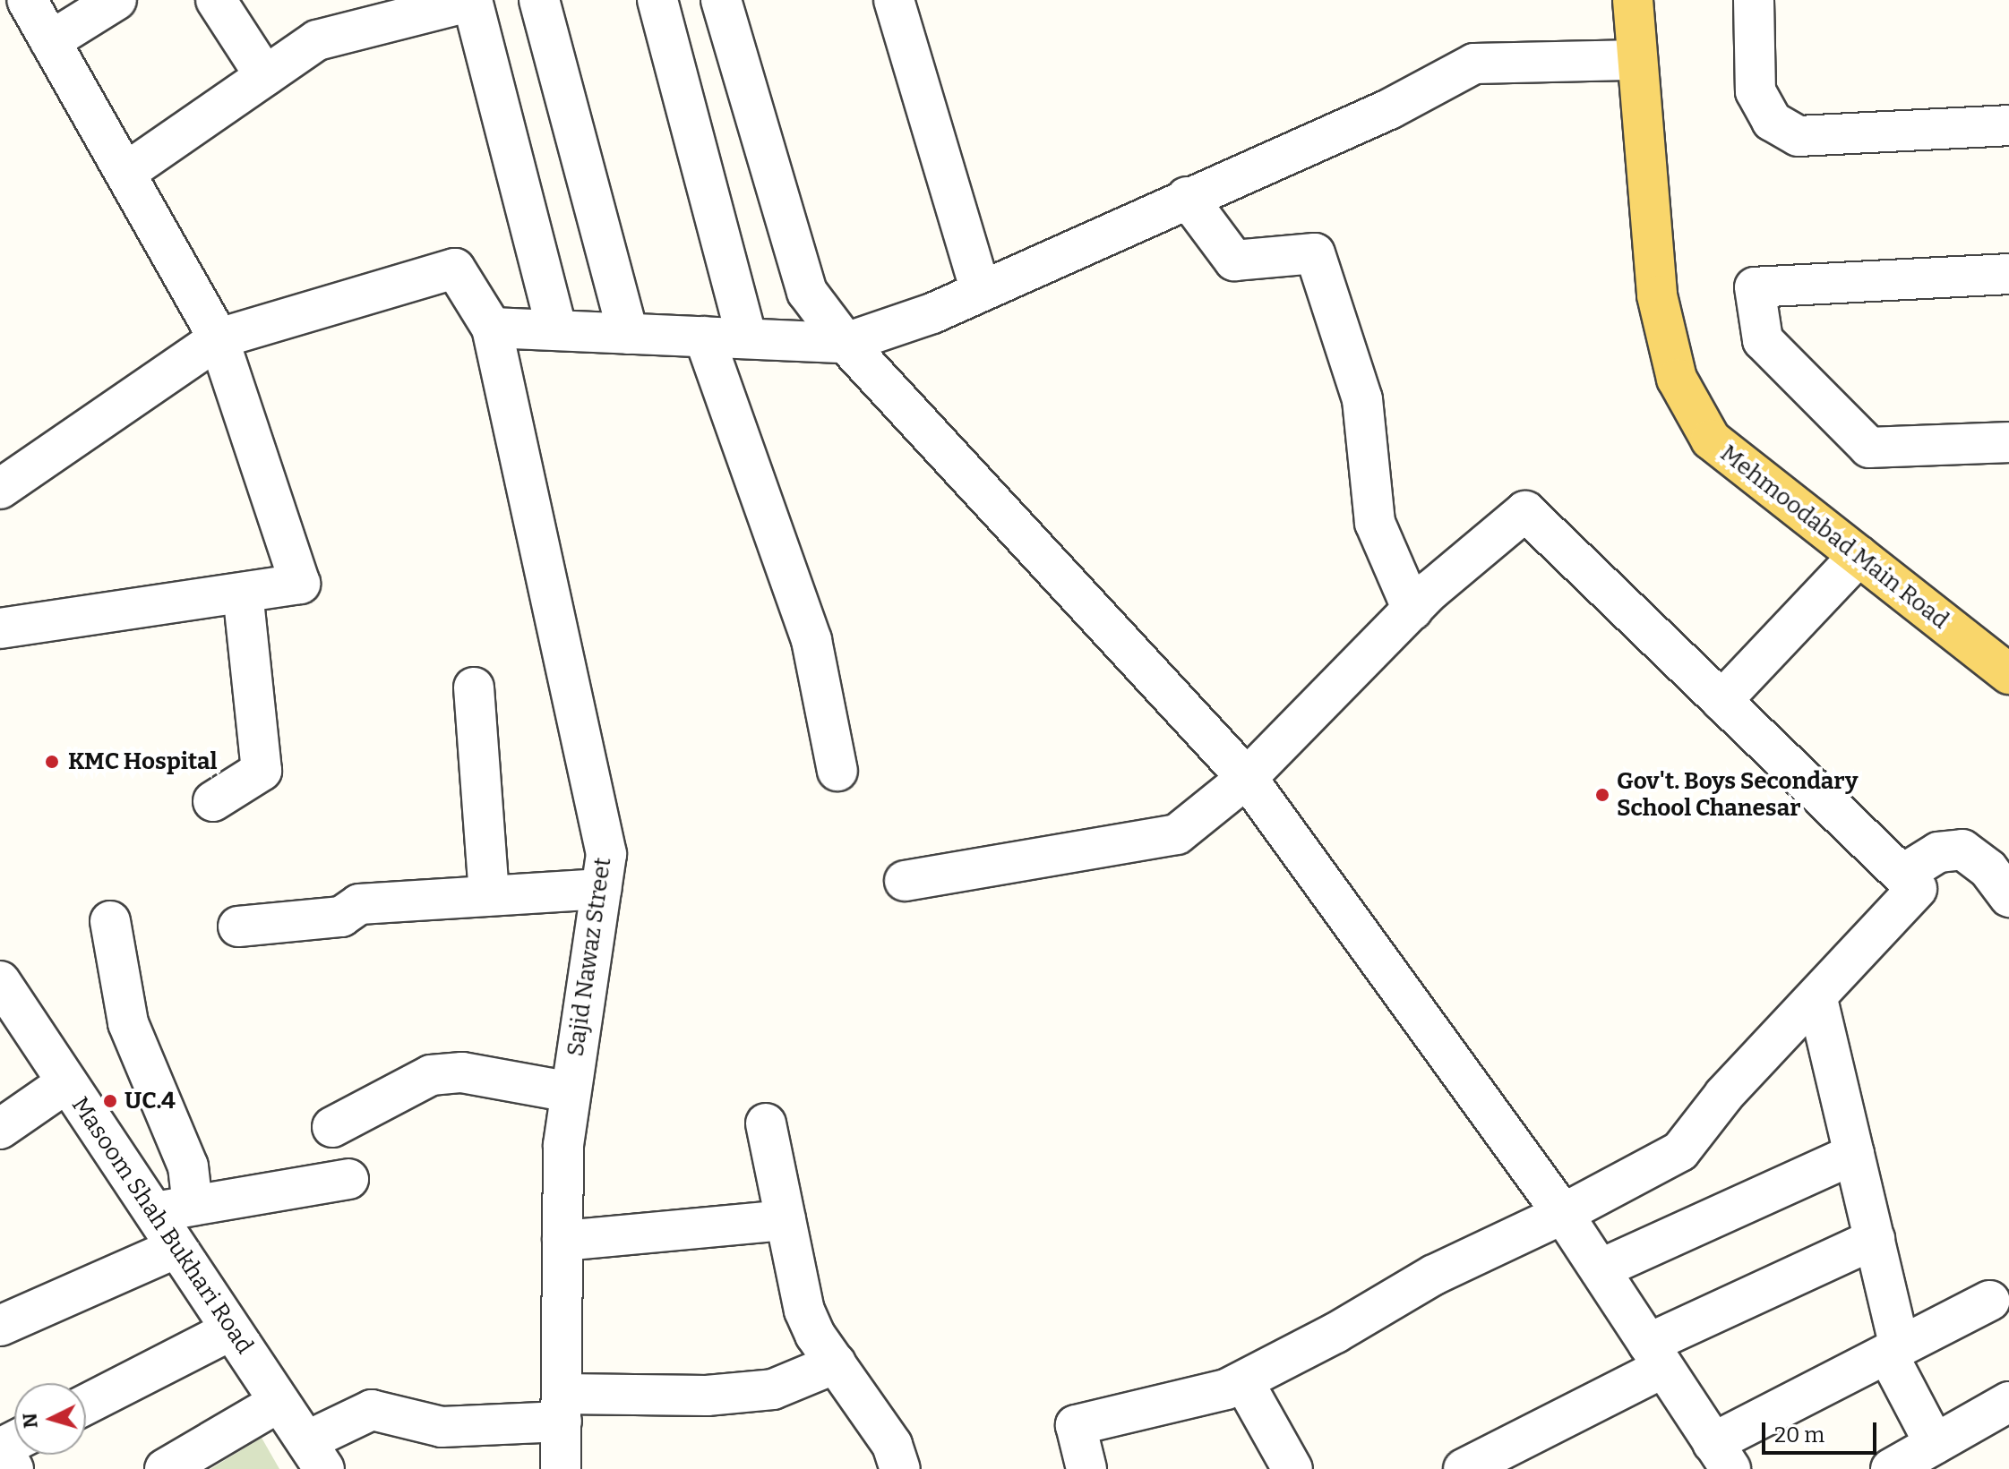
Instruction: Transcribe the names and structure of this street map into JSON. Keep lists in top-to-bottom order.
{
  "streets": {
    "main road": ["Mehmoodabad Main Road"],
    "street": ["Sajid Nawaz Street", "Masoom Shah Bukhari Road"]
  },
  "places": ["KMC Hospital", "Gov't. Boys Secondary School Chanesar", "UC.4"],
  "scale_bar": "20 m",
  "north": "left"
}
